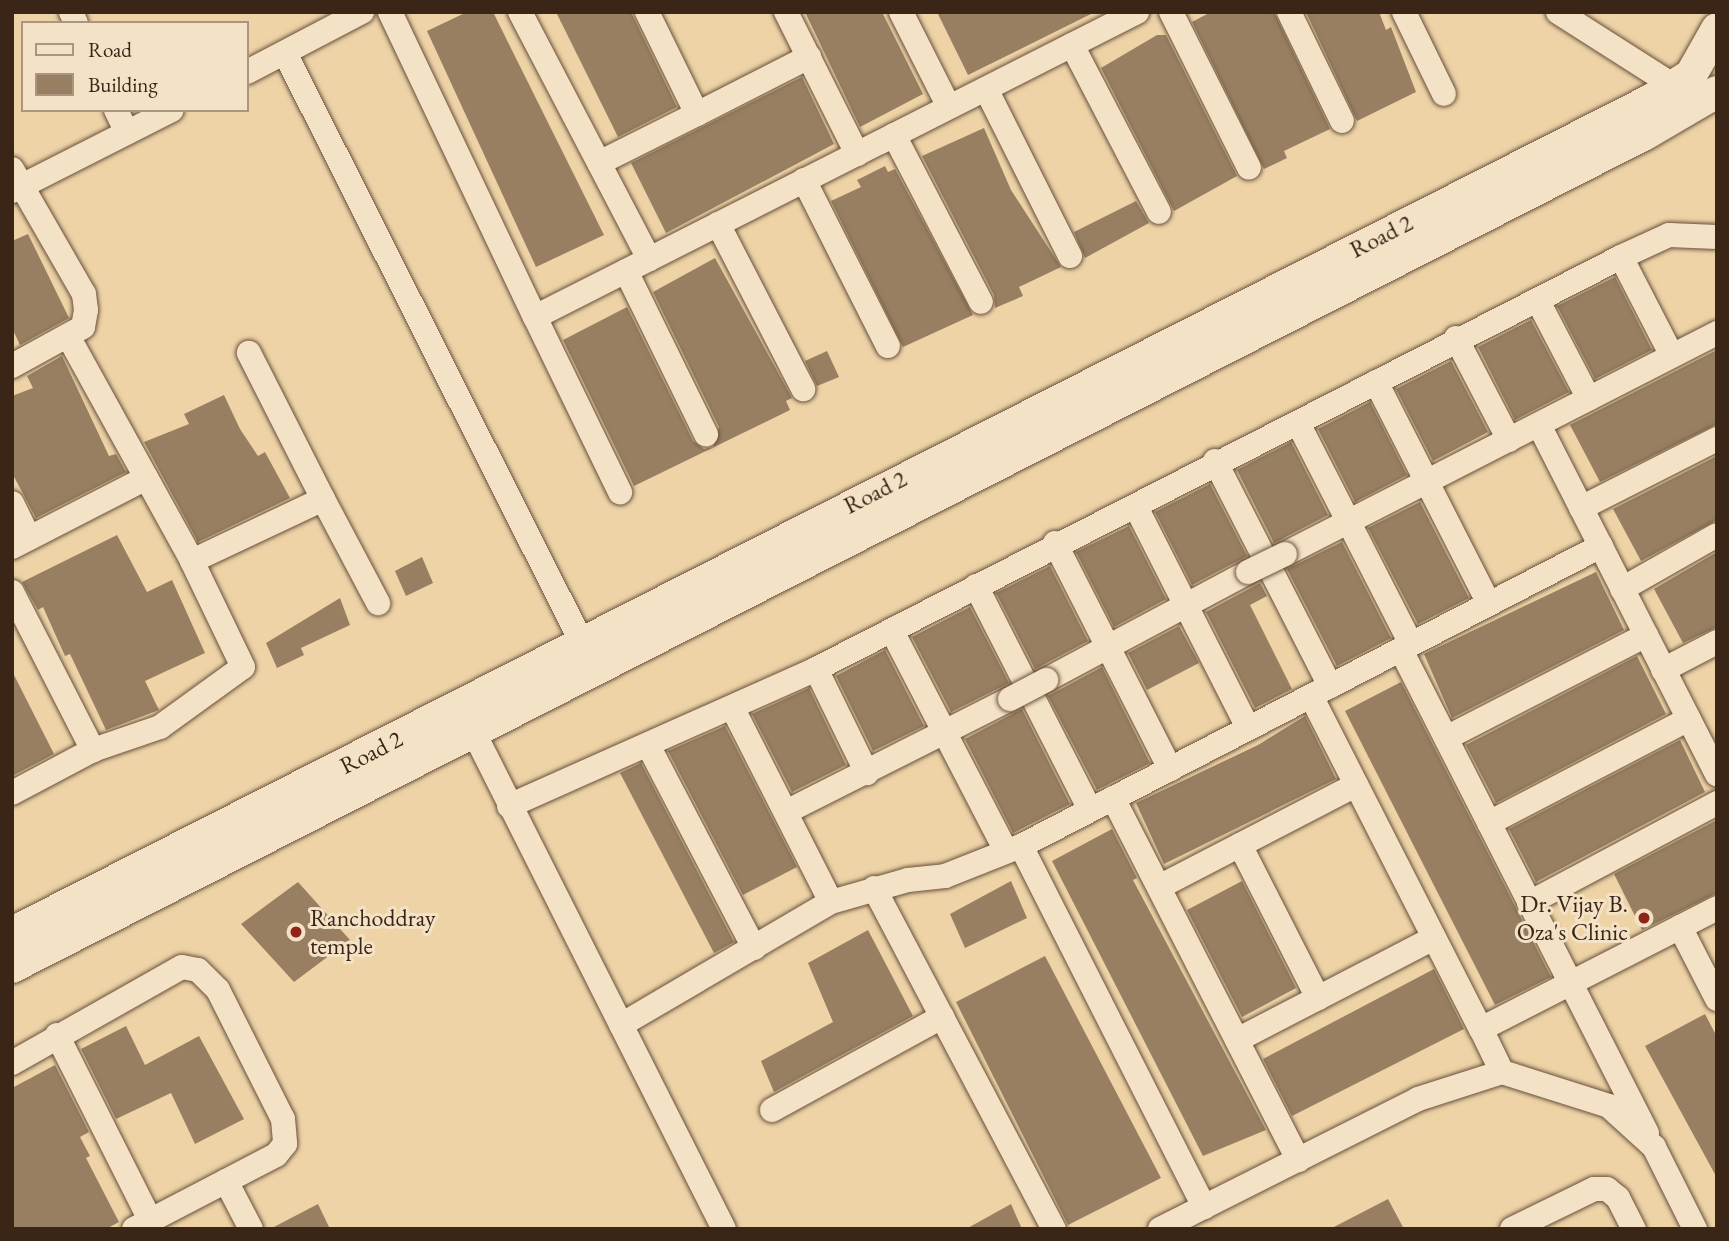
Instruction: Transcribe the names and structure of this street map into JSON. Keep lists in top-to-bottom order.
{
  "streets": {
    "street": ["Road 2"]
  },
  "places": ["Dr. Vijay B. Oza's Clinic", "Ranchoddray temple"],
  "legend": ["Road", "Building"]
}
